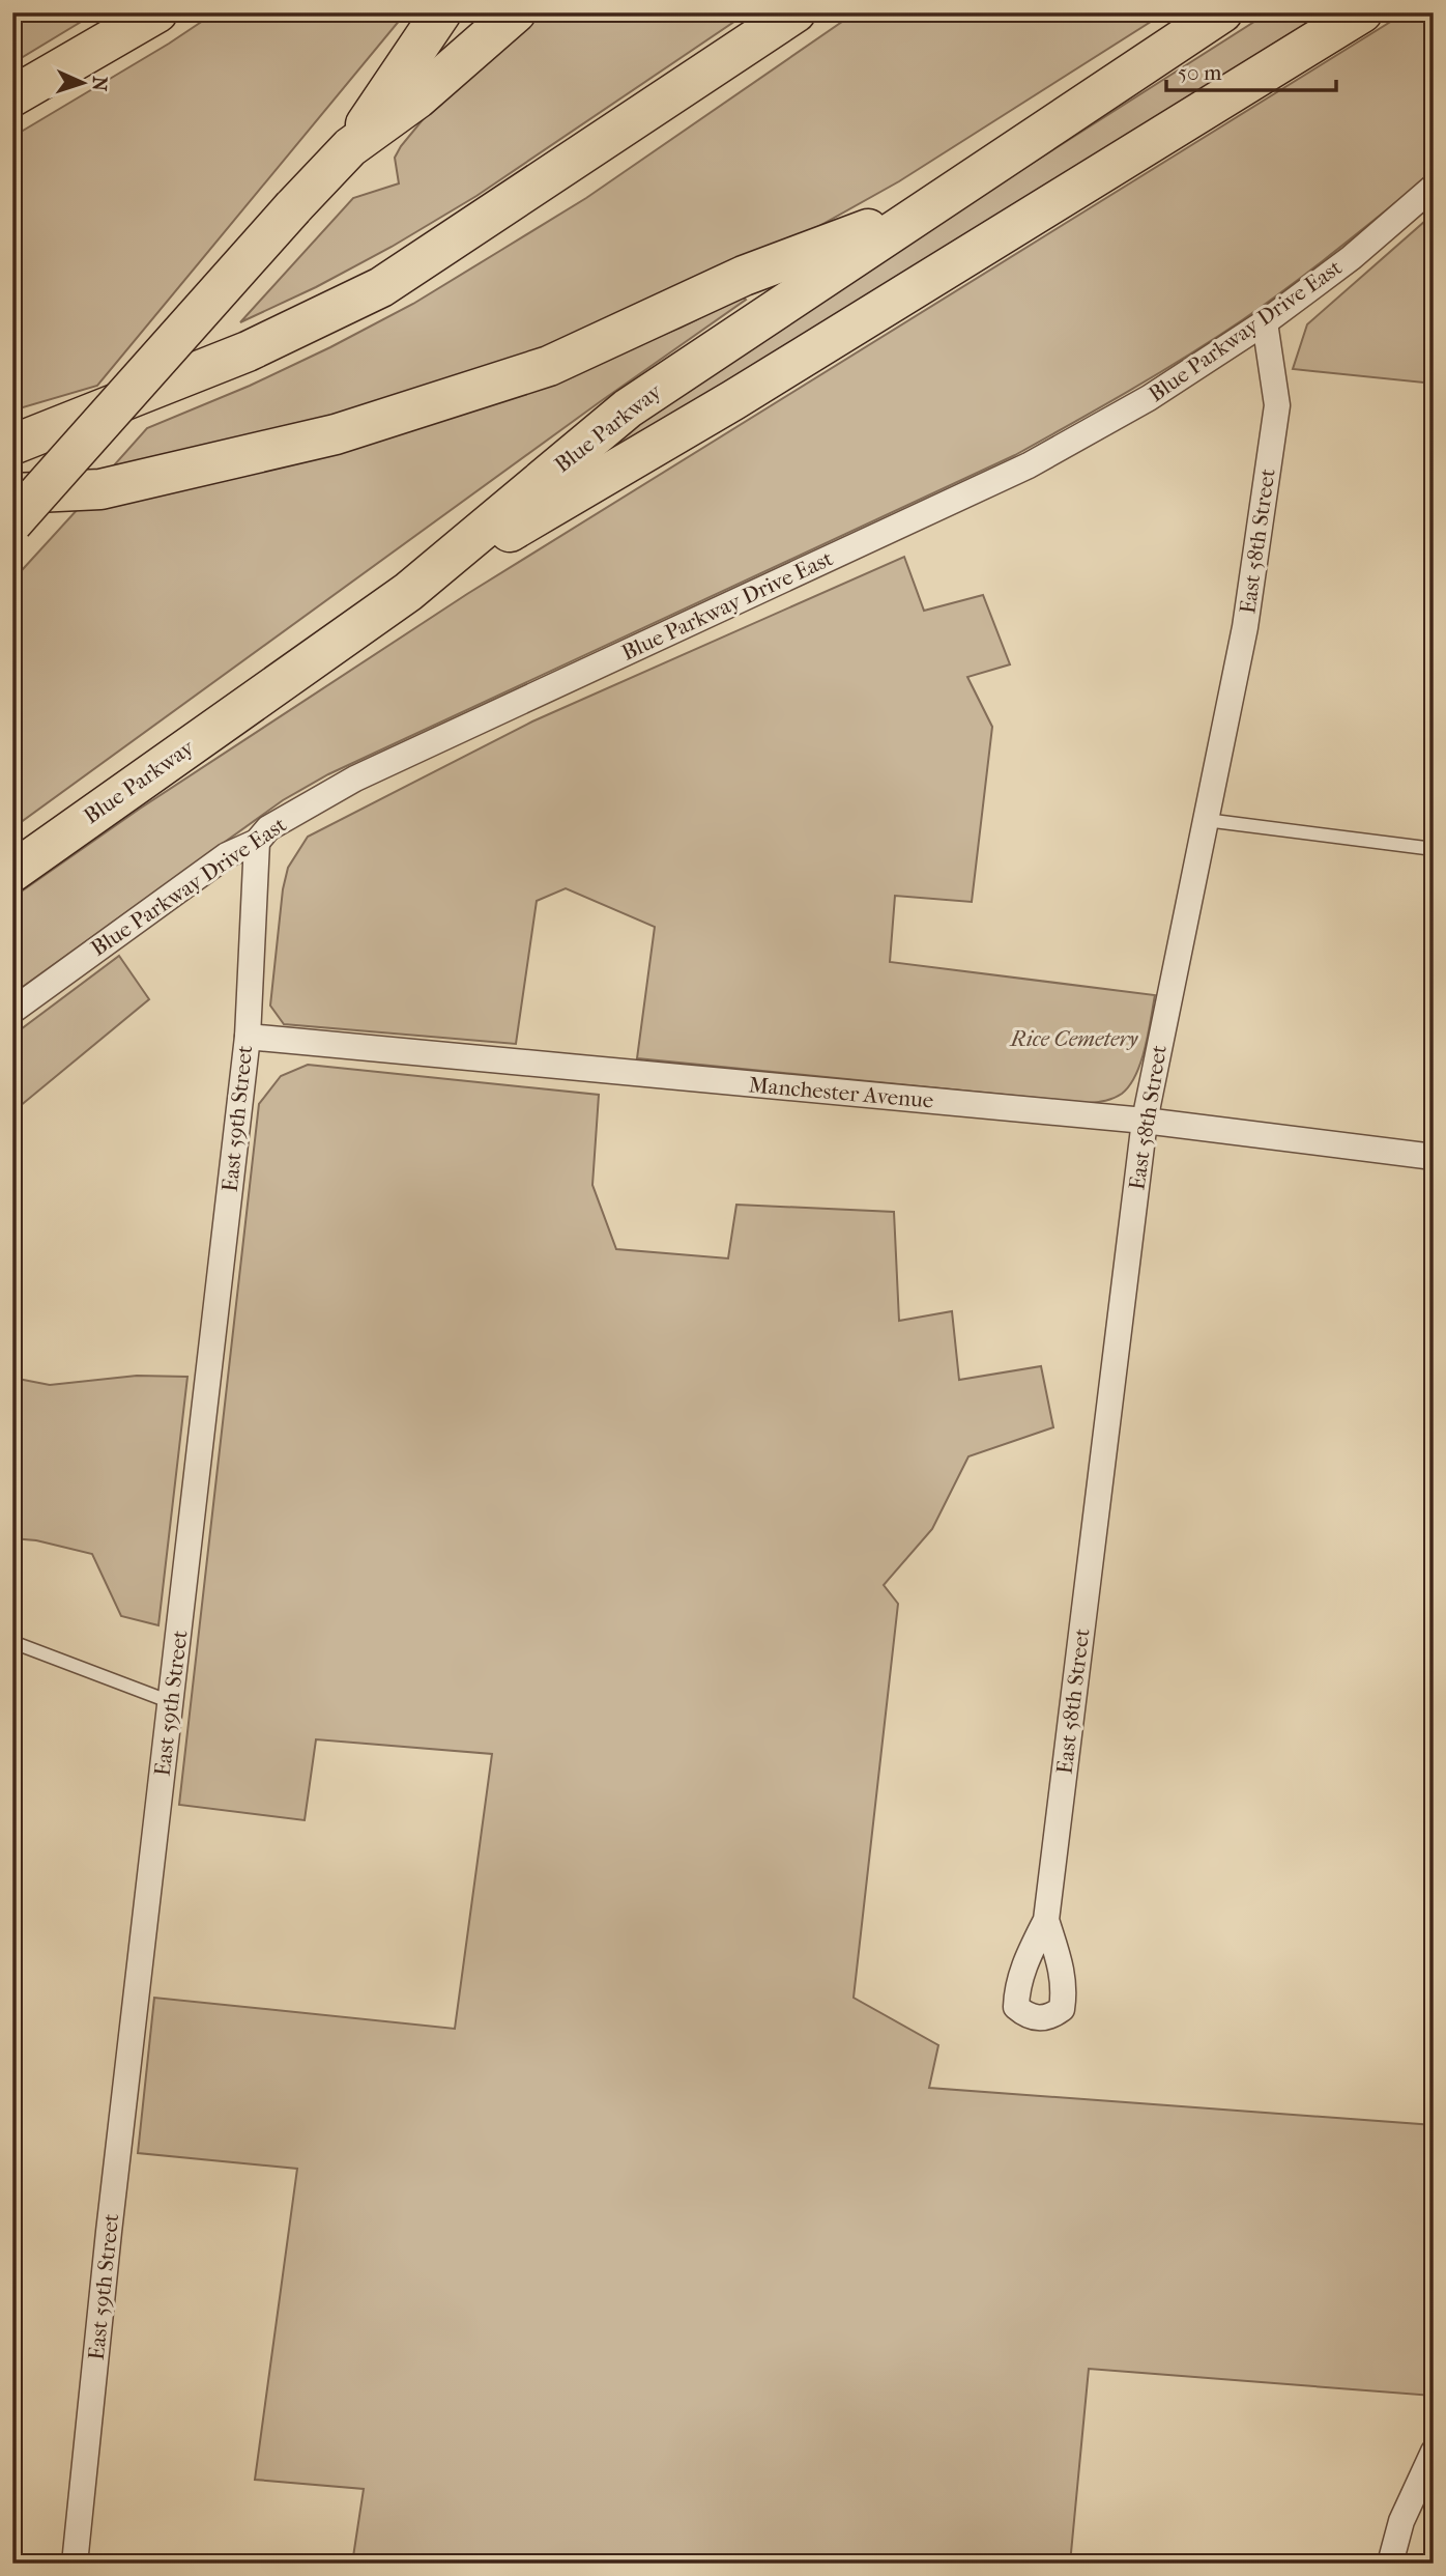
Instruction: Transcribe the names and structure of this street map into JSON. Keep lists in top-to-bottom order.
{
  "streets": {
    "highway": ["Blue Parkway"],
    "street": [
      "Blue Parkway Drive East",
      "East 58th Street",
      "Manchester Avenue",
      "East 59th Street"
    ]
  },
  "crossings": [
    ["Blue Parkway Drive East", "East 58th Street"],
    ["Blue Parkway Drive East", "East 59th Street"],
    ["East 58th Street", "Manchester Avenue"],
    ["Manchester Avenue", "East 59th Street"]
  ],
  "parks": ["Rice Cemetery"],
  "scale_bar": "50 m",
  "north": "right"
}
